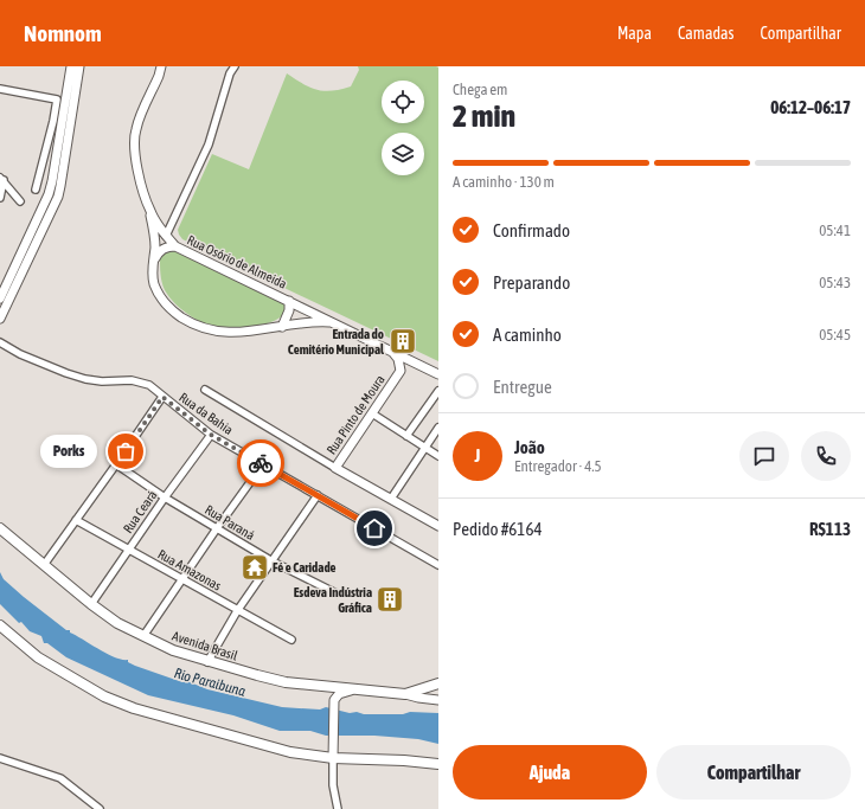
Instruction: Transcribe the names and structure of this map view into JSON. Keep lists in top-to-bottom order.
{
  "streets": {
    "highway": ["Avenida Brasil"],
    "main road": ["Rua Osório de Almeida", "Rua da Bahia", "Rua Pinto de Moura"],
    "street": ["Rua Ceará", "Rua Paraná", "Rua Amazonas"]
  },
  "crossings": [
    ["Rua Osório de Almeida", "Rua Pinto de Moura"],
    ["Rua da Bahia", "Rua Pinto de Moura"],
    ["Rua da Bahia", "Rua Ceará"],
    ["Rua Ceará", "Rua Paraná"],
    ["Rua Ceará", "Rua Amazonas"],
    ["Rua Ceará", "Avenida Brasil"]
  ],
  "water": ["Rio Paraibuna"],
  "places": {
    "building": ["Entrada do Cemitério Municipal", "Esdeva Indústria Gráfica"],
    "other": ["Porks"],
    "temple": ["Fé e Caridade"]
  },
  "page": {
    "header": "Nomnom",
    "nav": ["Mapa", "Camadas", "Compartilhar"],
    "heading": ["2 min", "Chega em", "06:12–06:17"],
    "panel": [
      "João",
      "Entregador · 4.5",
      "Pedido #6164",
      "R$113"
    ],
    "bar": "A caminho · 130 m",
    "list": [
      ["Confirmado", "05:41"],
      ["Preparando", "05:43"],
      ["A caminho", "05:45"],
      "Entregue"
    ],
    "round": "J",
    "bubble": "Porks",
    "buttons": ["Ajuda", "Compartilhar"]
  }
}
